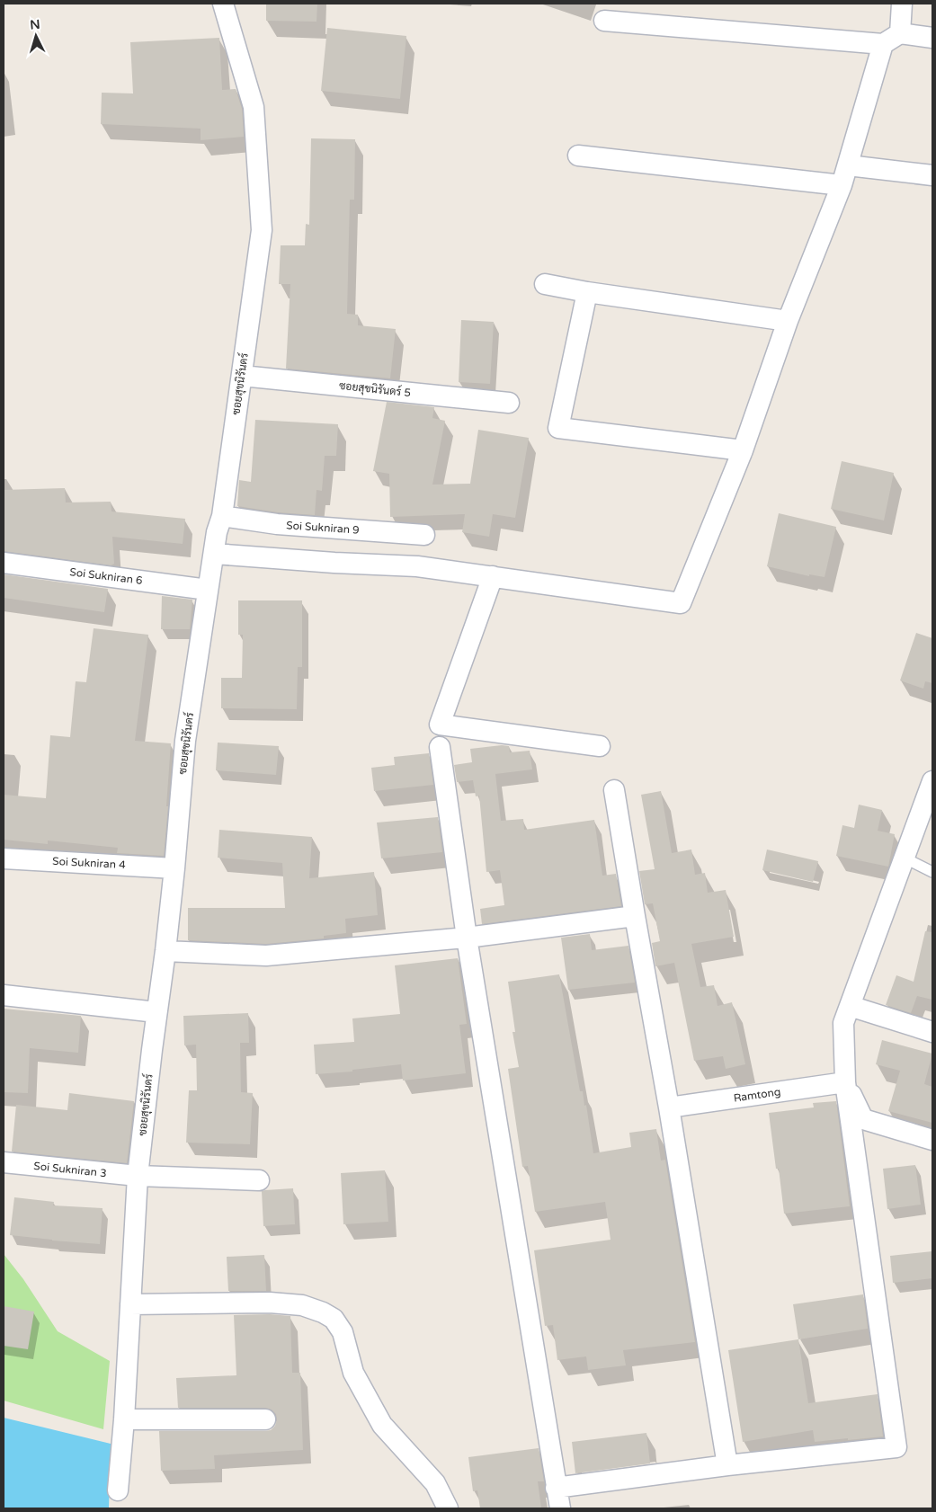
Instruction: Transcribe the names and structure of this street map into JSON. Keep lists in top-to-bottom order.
{
  "streets": {
    "street": [
      "ซอยสุขนิรันดร์",
      "ซอยสุขนิรันดร์ 5",
      "Soi Sukniran 9",
      "Soi Sukniran 6",
      "Soi Sukniran 4",
      "Ramtong",
      "Soi Sukniran 3"
    ]
  },
  "crossings": [
    ["ซอยสุขนิรันดร์", "ซอยสุขนิรันดร์ 5"],
    ["ซอยสุขนิรันดร์", "Soi Sukniran 9"],
    ["ซอยสุขนิรันดร์", "Soi Sukniran 6"],
    ["ซอยสุขนิรันดร์", "Soi Sukniran 4"],
    ["ซอยสุขนิรันดร์", "Soi Sukniran 3"]
  ],
  "north": "top"
}
